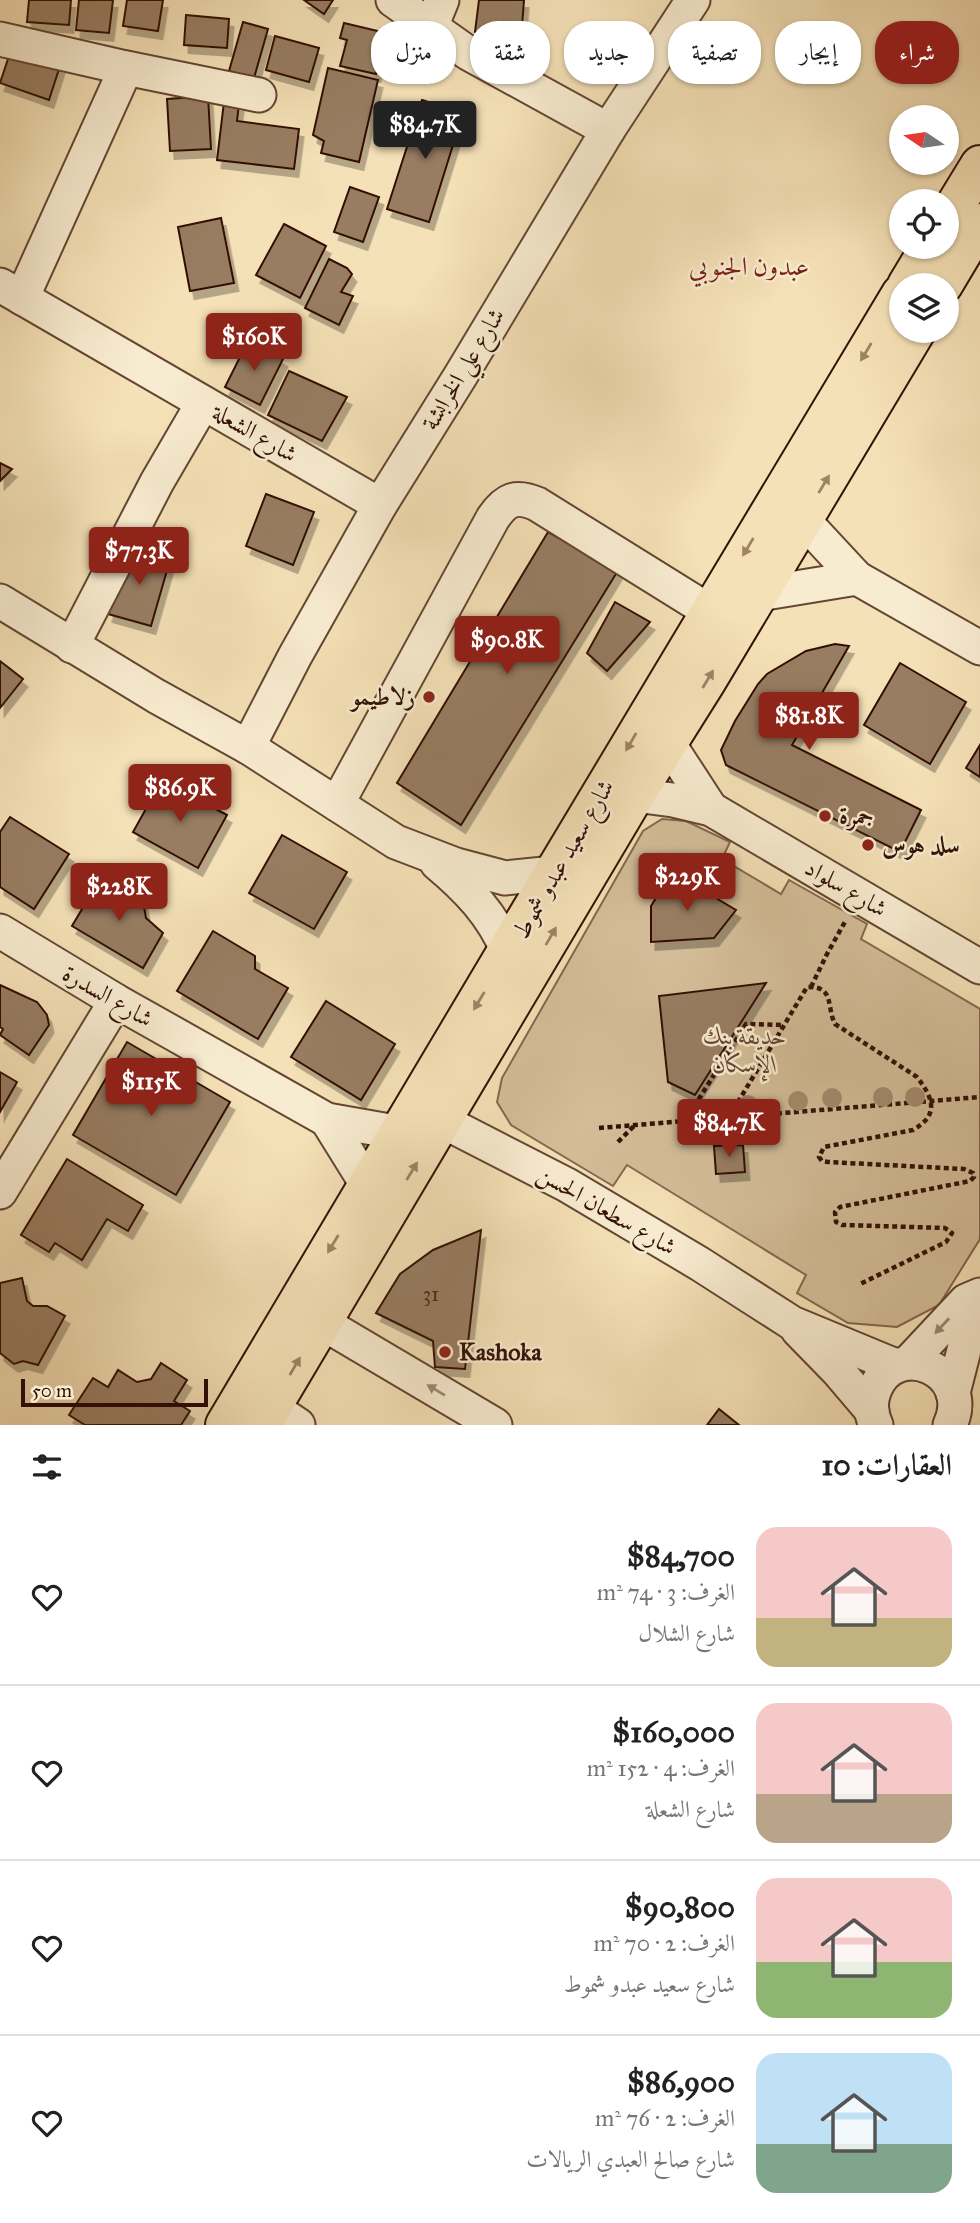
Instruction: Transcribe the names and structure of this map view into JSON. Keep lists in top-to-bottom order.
{
  "streets": {
    "main road": ["شارع سعيد عبدو شموط"],
    "street": [
      "شارع علي الخرابشة",
      "شارع الشعلة",
      "شارع سلواد",
      "شارع السدرة",
      "شارع سطعان الحسن"
    ]
  },
  "crossings": [
    ["شارع علي الخرابشة", "شارع الشعلة"],
    ["شارع سعيد عبدو شموط", "شارع سلواد"],
    ["شارع سعيد عبدو شموط", "شارع السدرة"],
    ["شارع سعيد عبدو شموط", "شارع سطعان الحسن"],
    ["شارع السدرة", "شارع سطعان الحسن"]
  ],
  "districts": ["عبدون الجنوبي"],
  "parks": ["حديقة بنك الإسكان"],
  "places": [
    "زلاطيمو",
    "جمرة",
    "سلد هوس",
    "Kashoka"
  ],
  "house_numbers": ["31"],
  "scale_bar": "50 m",
  "north": "left",
  "page": {
    "chip": [
      "شراء",
      "إيجار",
      "تصفية",
      "جديد",
      "شقة",
      "منزل"
    ],
    "price": [
      "$84.7K",
      "$160K",
      "$77.3K",
      "$90.8K",
      "$81.8K",
      "$86.9K",
      "$229K",
      "$228K",
      "$115K",
      "$84.7K"
    ],
    "scale": "50 m",
    "heading": "العقارات: 10",
    "list": [
      {
        "name": "$84,700",
        "note": "الغرف: 3 · 74 m² · شارع الشلال"
      },
      {
        "name": "$160,000",
        "note": "الغرف: 4 · 152 m² · شارع الشعلة"
      },
      {
        "name": "$90,800",
        "note": "الغرف: 2 · 70 m² · شارع سعيد عبدو شموط"
      },
      {
        "name": "$86,900",
        "note": "الغرف: 2 · 76 m² · شارع صالح العبدي الريالات"
      }
    ]
  }
}
